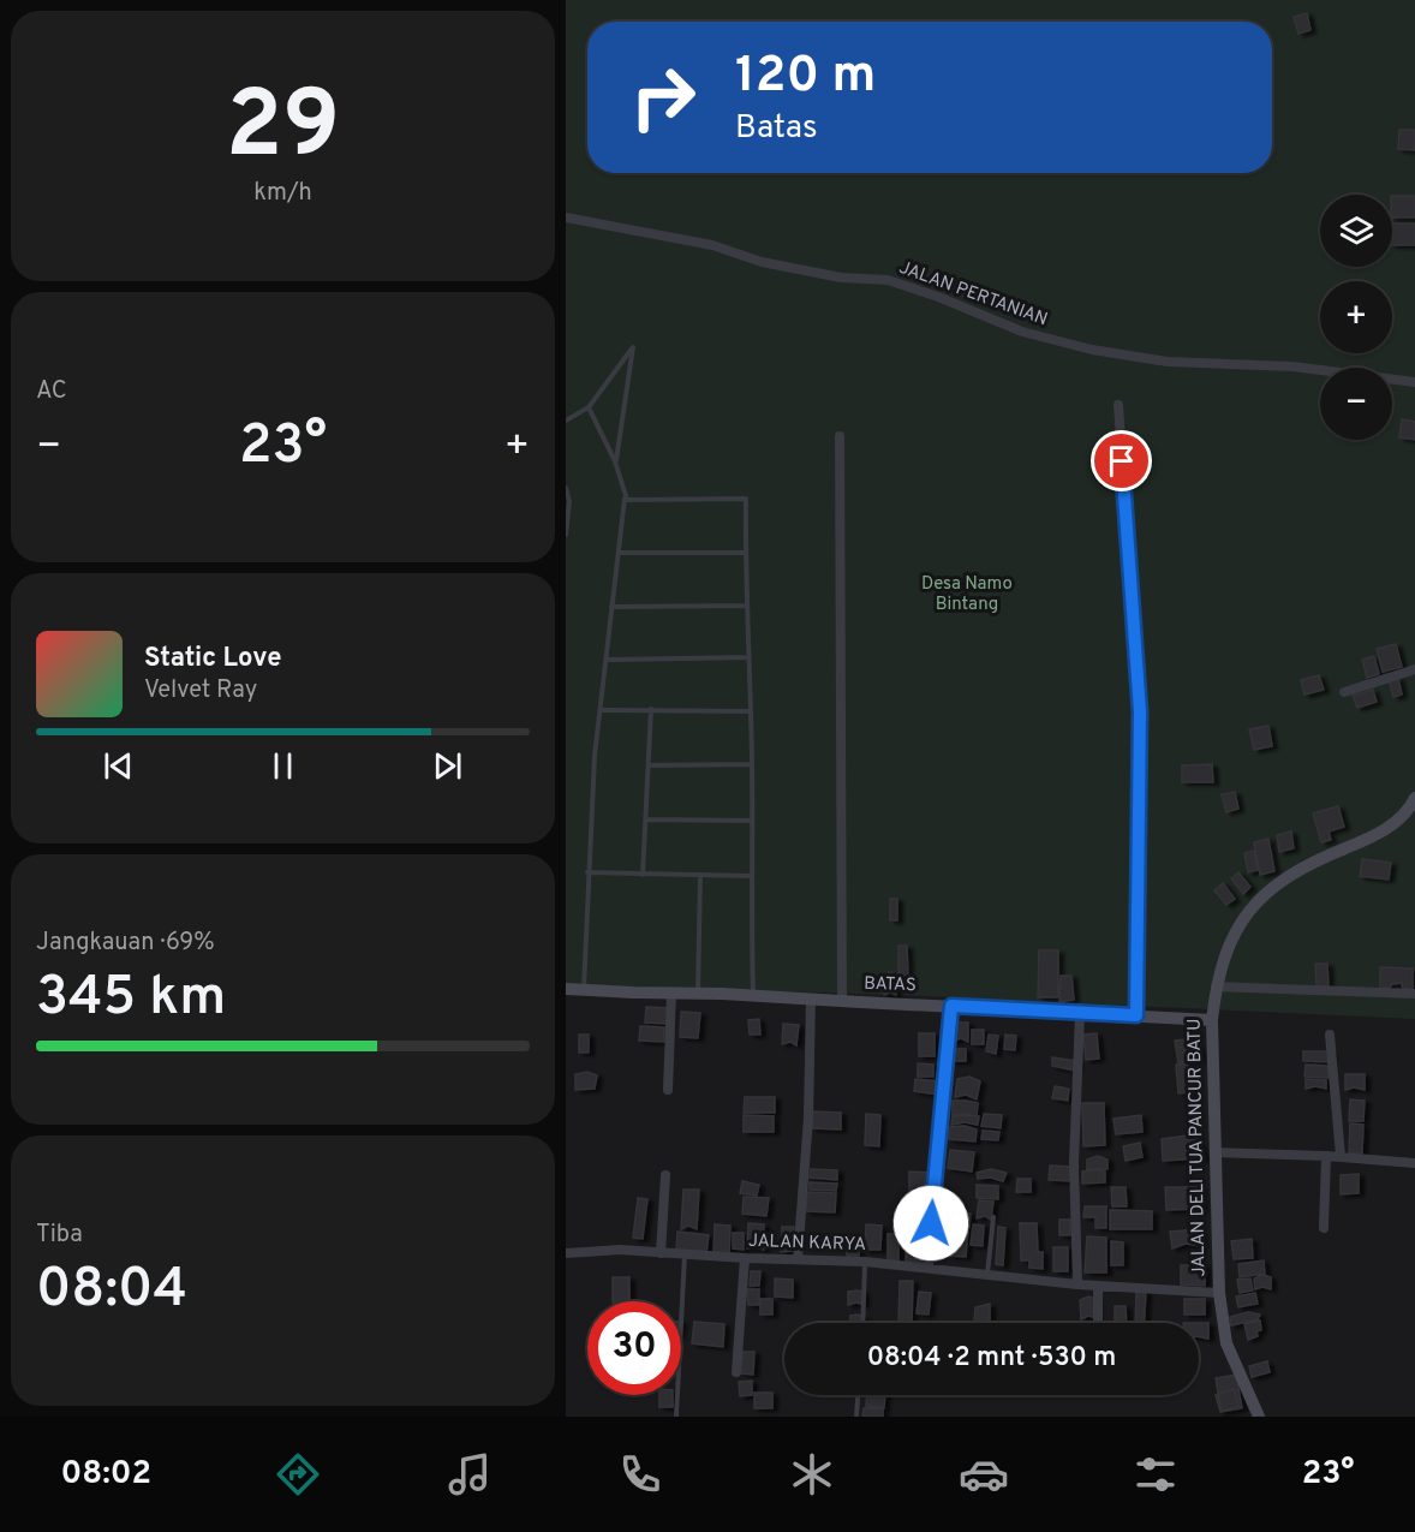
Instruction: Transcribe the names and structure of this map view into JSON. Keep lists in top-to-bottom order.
{
  "streets": {
    "main road": ["BATAS", "JALAN DELI TUA PANCUR BATU"],
    "street": ["JALAN PERTANIAN", "JALAN KARYA"]
  },
  "crossings": [
    ["BATAS", "JALAN DELI TUA PANCUR BATU"],
    ["JALAN DELI TUA PANCUR BATU", "JALAN KARYA"]
  ],
  "parks": ["Desa Namo Bintang"],
  "page": {
    "tile": [
      ["29", "km/h"],
      "AC",
      ["Jangkauan · 69%", "345 km"],
      ["Tiba", "08:04"]
    ],
    "turn": ["120 m", "Batas"],
    "map_buttons": ["+", "−"],
    "heat": ["−", "23°", "+"],
    "song": ["Static Love", "Velvet Ray"],
    "limit": "30",
    "trip": "08:04 · 2 mnt · 530 m",
    "tabs": ["08:02", "23°"]
  }
}
